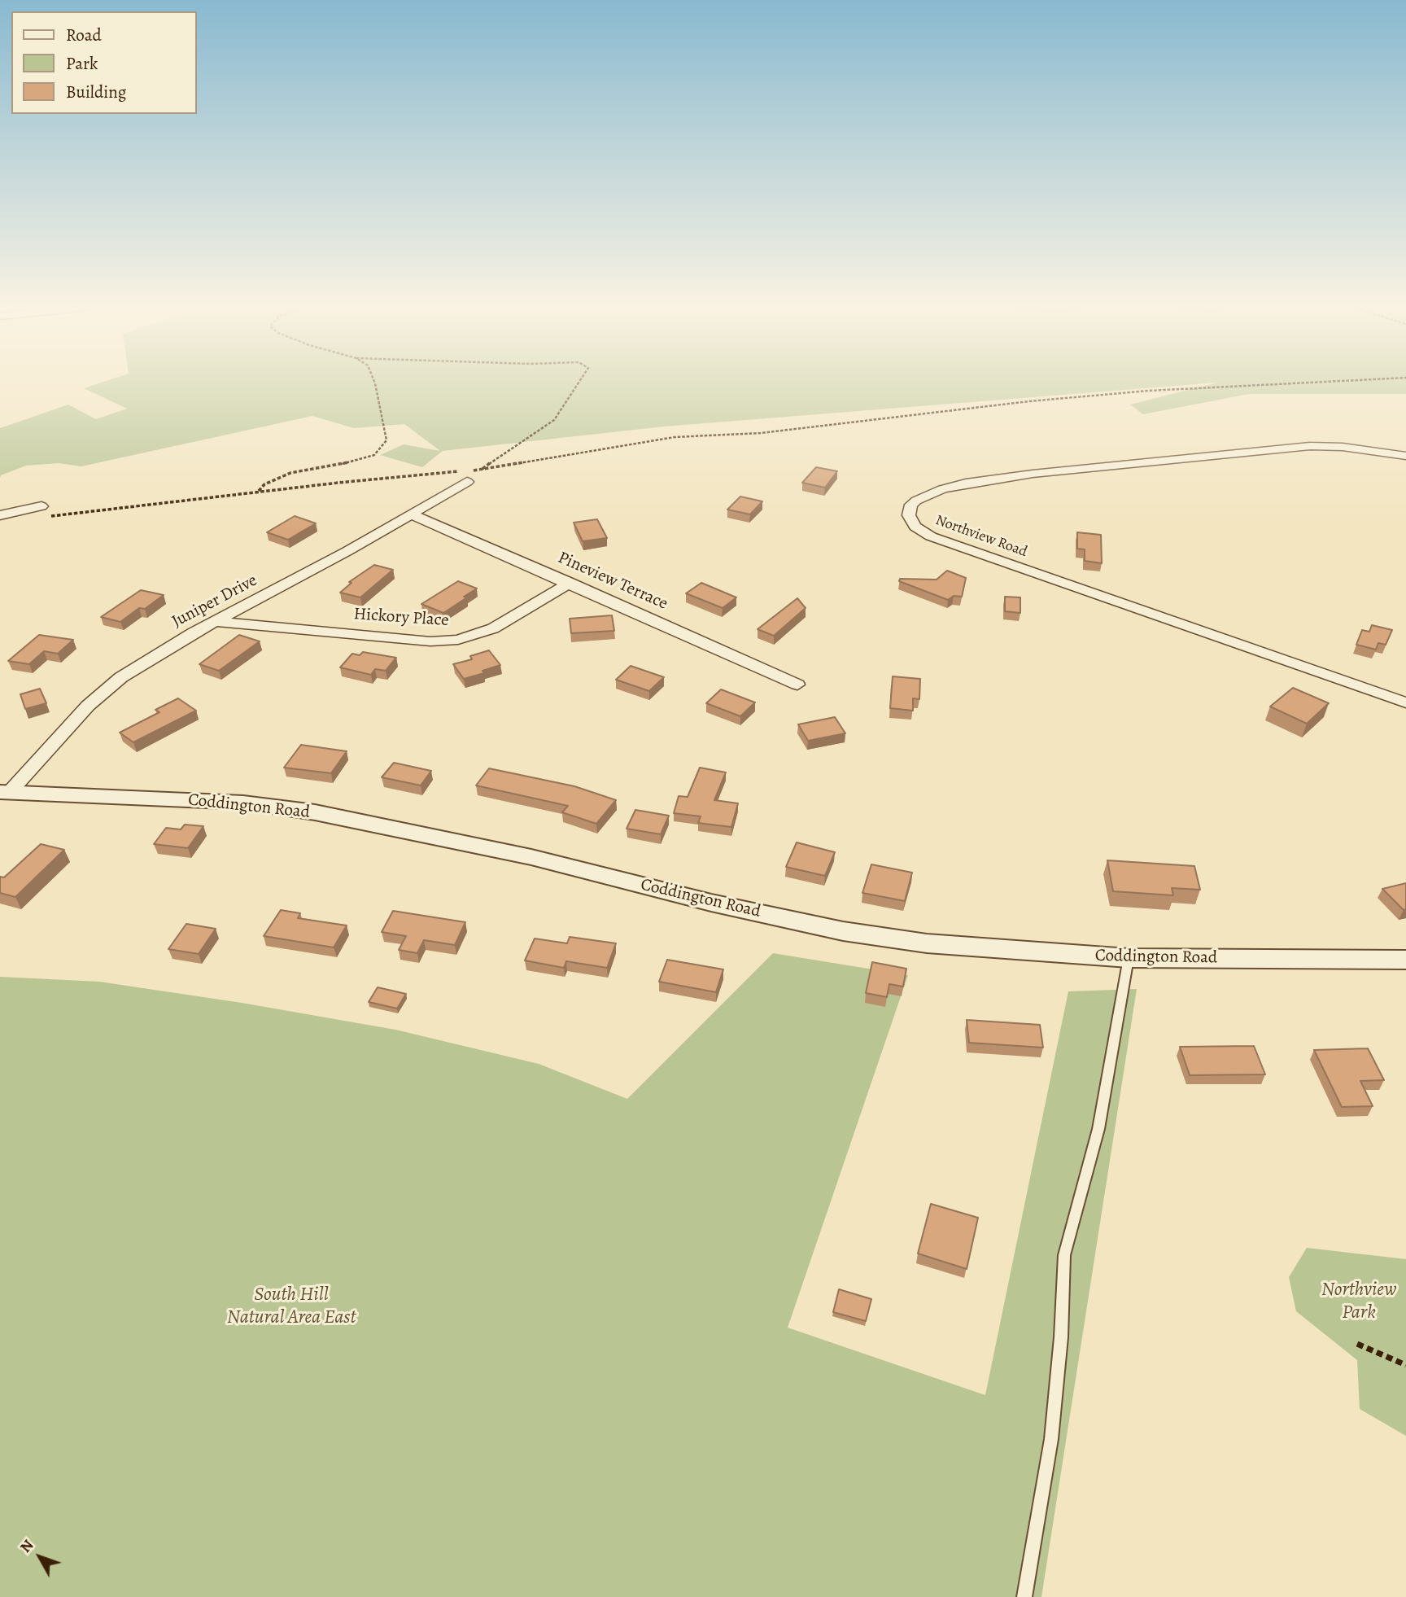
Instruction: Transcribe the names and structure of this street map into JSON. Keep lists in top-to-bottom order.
{
  "streets": {
    "street": [
      "Northview Road",
      "Pineview Terrace",
      "Juniper Drive",
      "Hickory Place",
      "Coddington Road"
    ]
  },
  "crossings": [
    ["Pineview Terrace", "Juniper Drive"],
    ["Pineview Terrace", "Hickory Place"],
    ["Juniper Drive", "Hickory Place"],
    ["Juniper Drive", "Coddington Road"]
  ],
  "parks": ["Northview Park", "South Hill Natural Area East"],
  "legend": ["Road", "Park", "Building"],
  "north": "top left"
}
